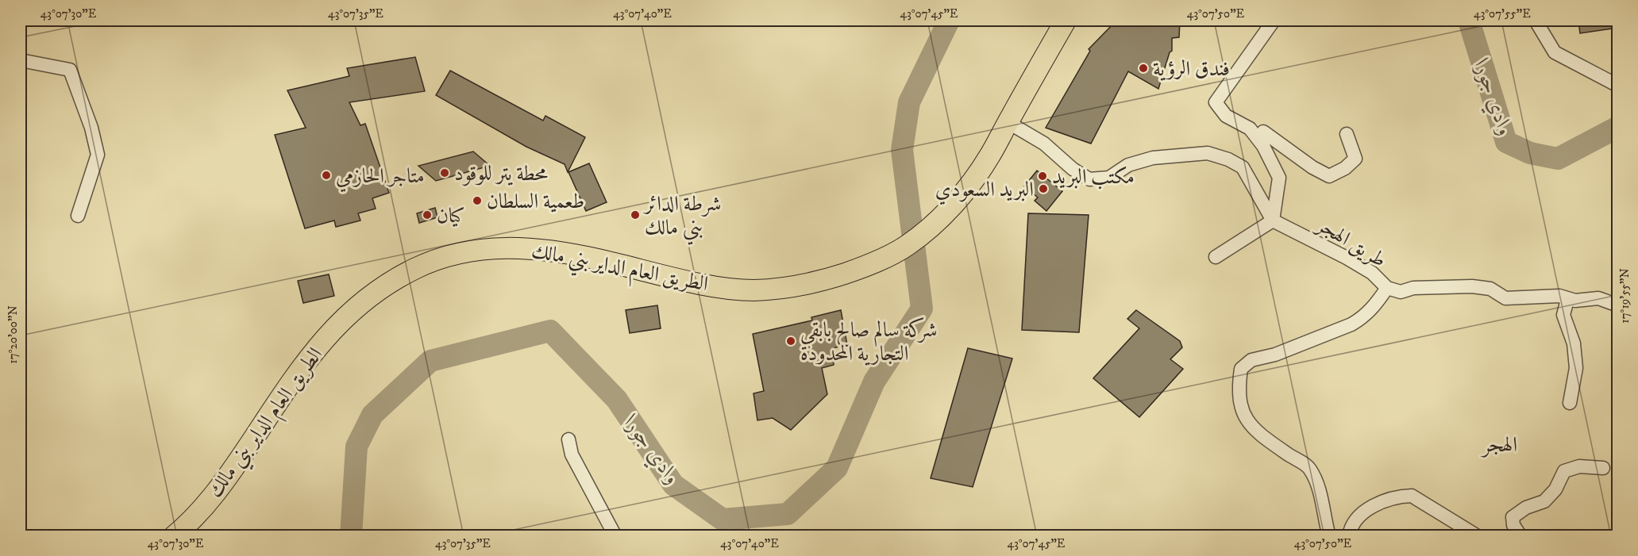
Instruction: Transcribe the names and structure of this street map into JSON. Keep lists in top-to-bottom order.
{
  "streets": {
    "main road": ["الطريق العام الداير بني مالك"],
    "street": ["طريق الهجر"]
  },
  "districts": ["الهجر"],
  "water": ["وادي جورا"],
  "places": [
    "فندق الرؤية",
    "محطة يتر للوقود",
    "متاجر الحازمي",
    "مكتب البريد",
    "البريد السعودي",
    "طعمية السلطان",
    "كيان",
    "شرطة الدائر بني مالك",
    "شركة سالم صالح بابقي التجارية المحدودة"
  ],
  "coordinates": [
    "43°07'30\"E",
    "43°07'35\"E",
    "43°07'40\"E",
    "43°07'45\"E",
    "43°07'50\"E",
    "43°07'55\"E",
    "17°19'55\"N",
    "17°20'00\"N"
  ]
}
